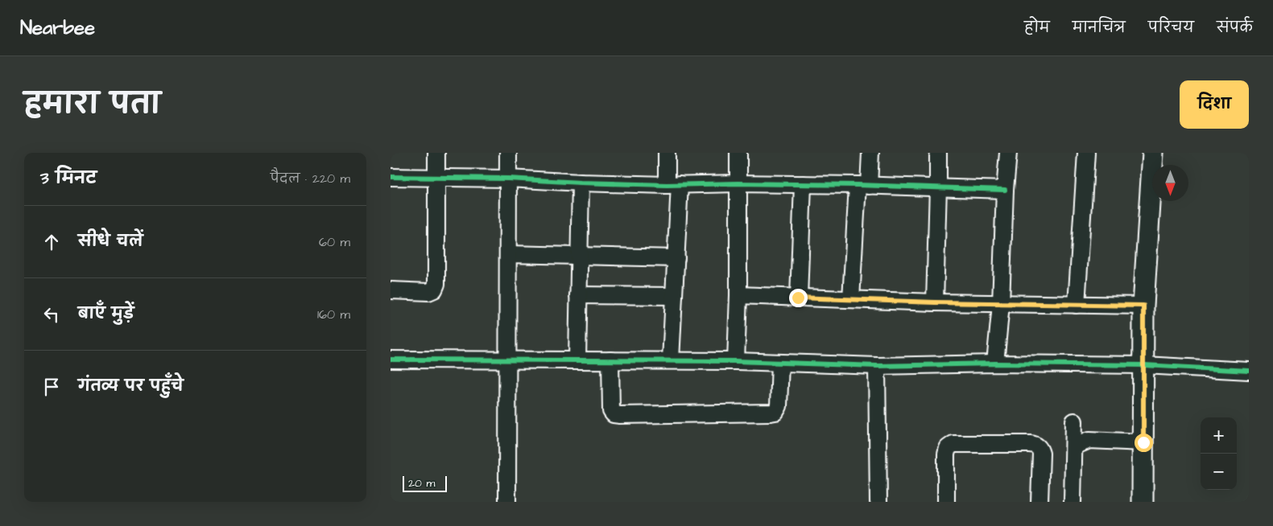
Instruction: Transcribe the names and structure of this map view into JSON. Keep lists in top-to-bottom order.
{
  "scale_bar": "20 m",
  "north": "bottom",
  "page": {
    "header": "Nearbee",
    "nav": [
      "होम",
      "मानचित्र",
      "परिचय",
      "संपर्क"
    ],
    "title": "हमारा पता",
    "buttons": "दिशा",
    "heading": ["3 मिनट", "पैदल · 220 m"],
    "list": [
      ["सीधे चलें", "60 m"],
      ["बाएँ मुड़ें", "160 m"],
      "गंतव्य पर पहुँचे"
    ],
    "map_buttons": ["+", "−"],
    "scale": "20 m"
  }
}
